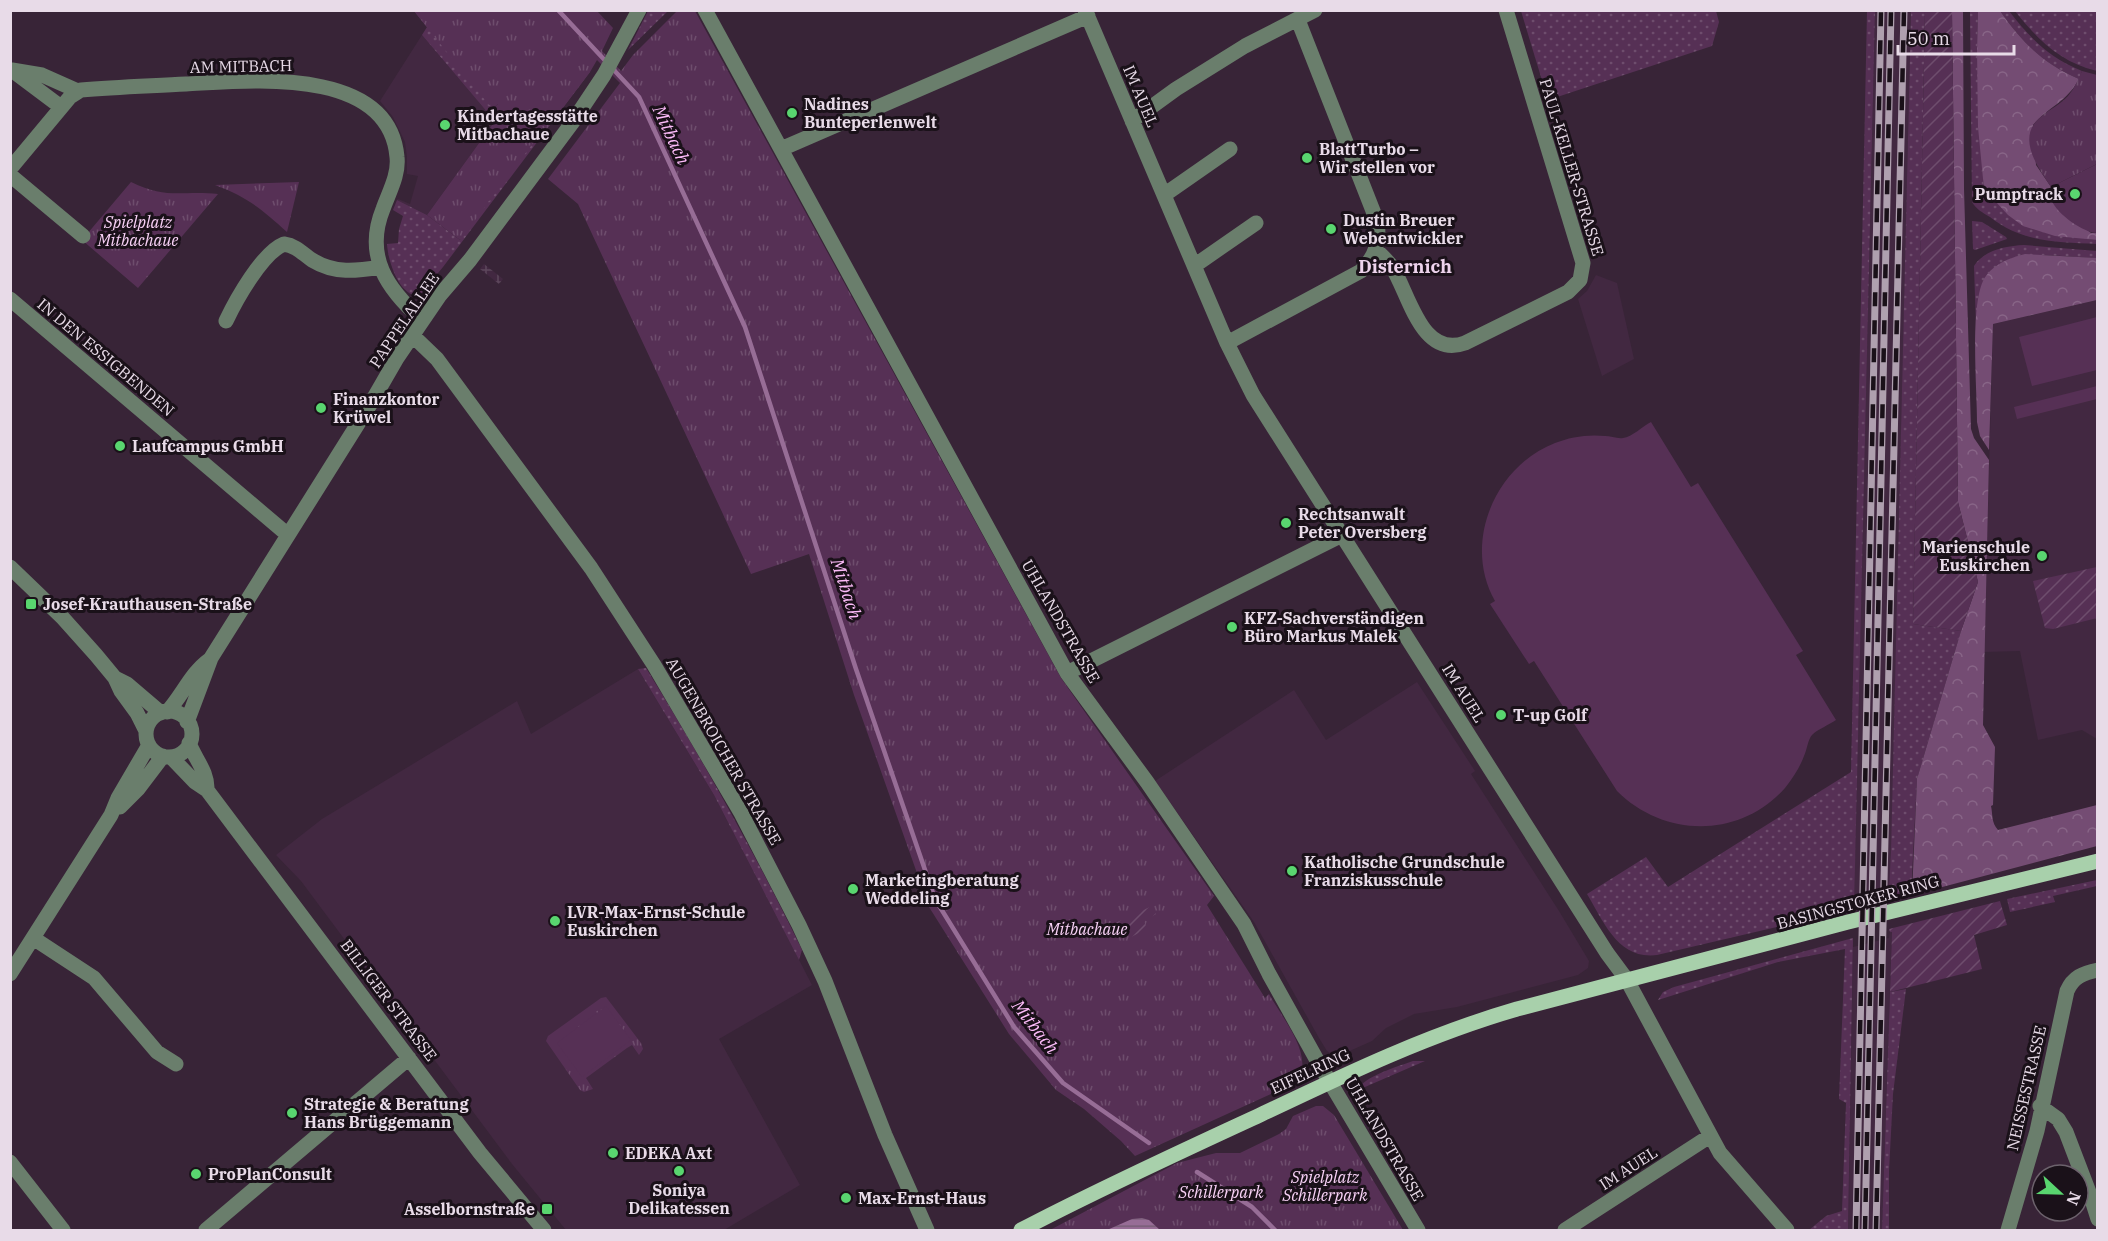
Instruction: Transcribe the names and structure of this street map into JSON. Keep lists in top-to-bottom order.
{
  "streets": {
    "main road": ["BASINGSTOKER RING", "EIFELRING"],
    "street": [
      "AM MITBACH",
      "IM AUEL",
      "PAUL-KELLER-STRASSE",
      "PAPPELALLEE",
      "IN DEN ESSIGBENDEN",
      "UHLANDSTRASSE",
      "AUGENBROICHER STRASSE",
      "BILLIGER STRASSE",
      "NEISSESTRASSE"
    ]
  },
  "crossings": [
    ["AM MITBACH", "PAPPELALLEE"],
    ["IM AUEL", "BASINGSTOKER RING"],
    ["IM AUEL", "EIFELRING"],
    ["PAPPELALLEE", "IN DEN ESSIGBENDEN"],
    ["PAPPELALLEE", "AUGENBROICHER STRASSE"],
    ["PAPPELALLEE", "BILLIGER STRASSE"],
    ["UHLANDSTRASSE", "EIFELRING"],
    ["BASINGSTOKER RING", "EIFELRING"]
  ],
  "districts": ["Disternich"],
  "water": ["Mitbach"],
  "parks": [
    "Spielplatz Mitbachaue",
    "Mitbachaue",
    "Spielplatz Schillerpark",
    "Schillerpark"
  ],
  "places": {
    "other": [
      "Nadines Bunteperlenwelt",
      "Kindertagesstätte Mitbachaue",
      "BlattTurbo – Wir stellen vor",
      "Pumptrack",
      "Dustin Breuer Webentwickler",
      "Finanzkontor Krüwel",
      "Laufcampus GmbH",
      "Rechtsanwalt Peter Oversberg",
      "Marienschule Euskirchen",
      "KFZ-Sachverständigen Büro Markus Malek",
      "T-up Golf",
      "Katholische Grundschule Franziskusschule",
      "Marketingberatung Weddeling",
      "LVR-Max-Ernst-Schule Euskirchen",
      "Strategie & Beratung Hans Brüggemann",
      "EDEKA Axt",
      "Soniya Delikatessen",
      "ProPlanConsult",
      "Max-Ernst-Haus"
    ],
    "transit": ["Josef-Krauthausen-Straße", "Asselbornstraße"]
  },
  "scale_bar": "50 m",
  "north": "right"
}
